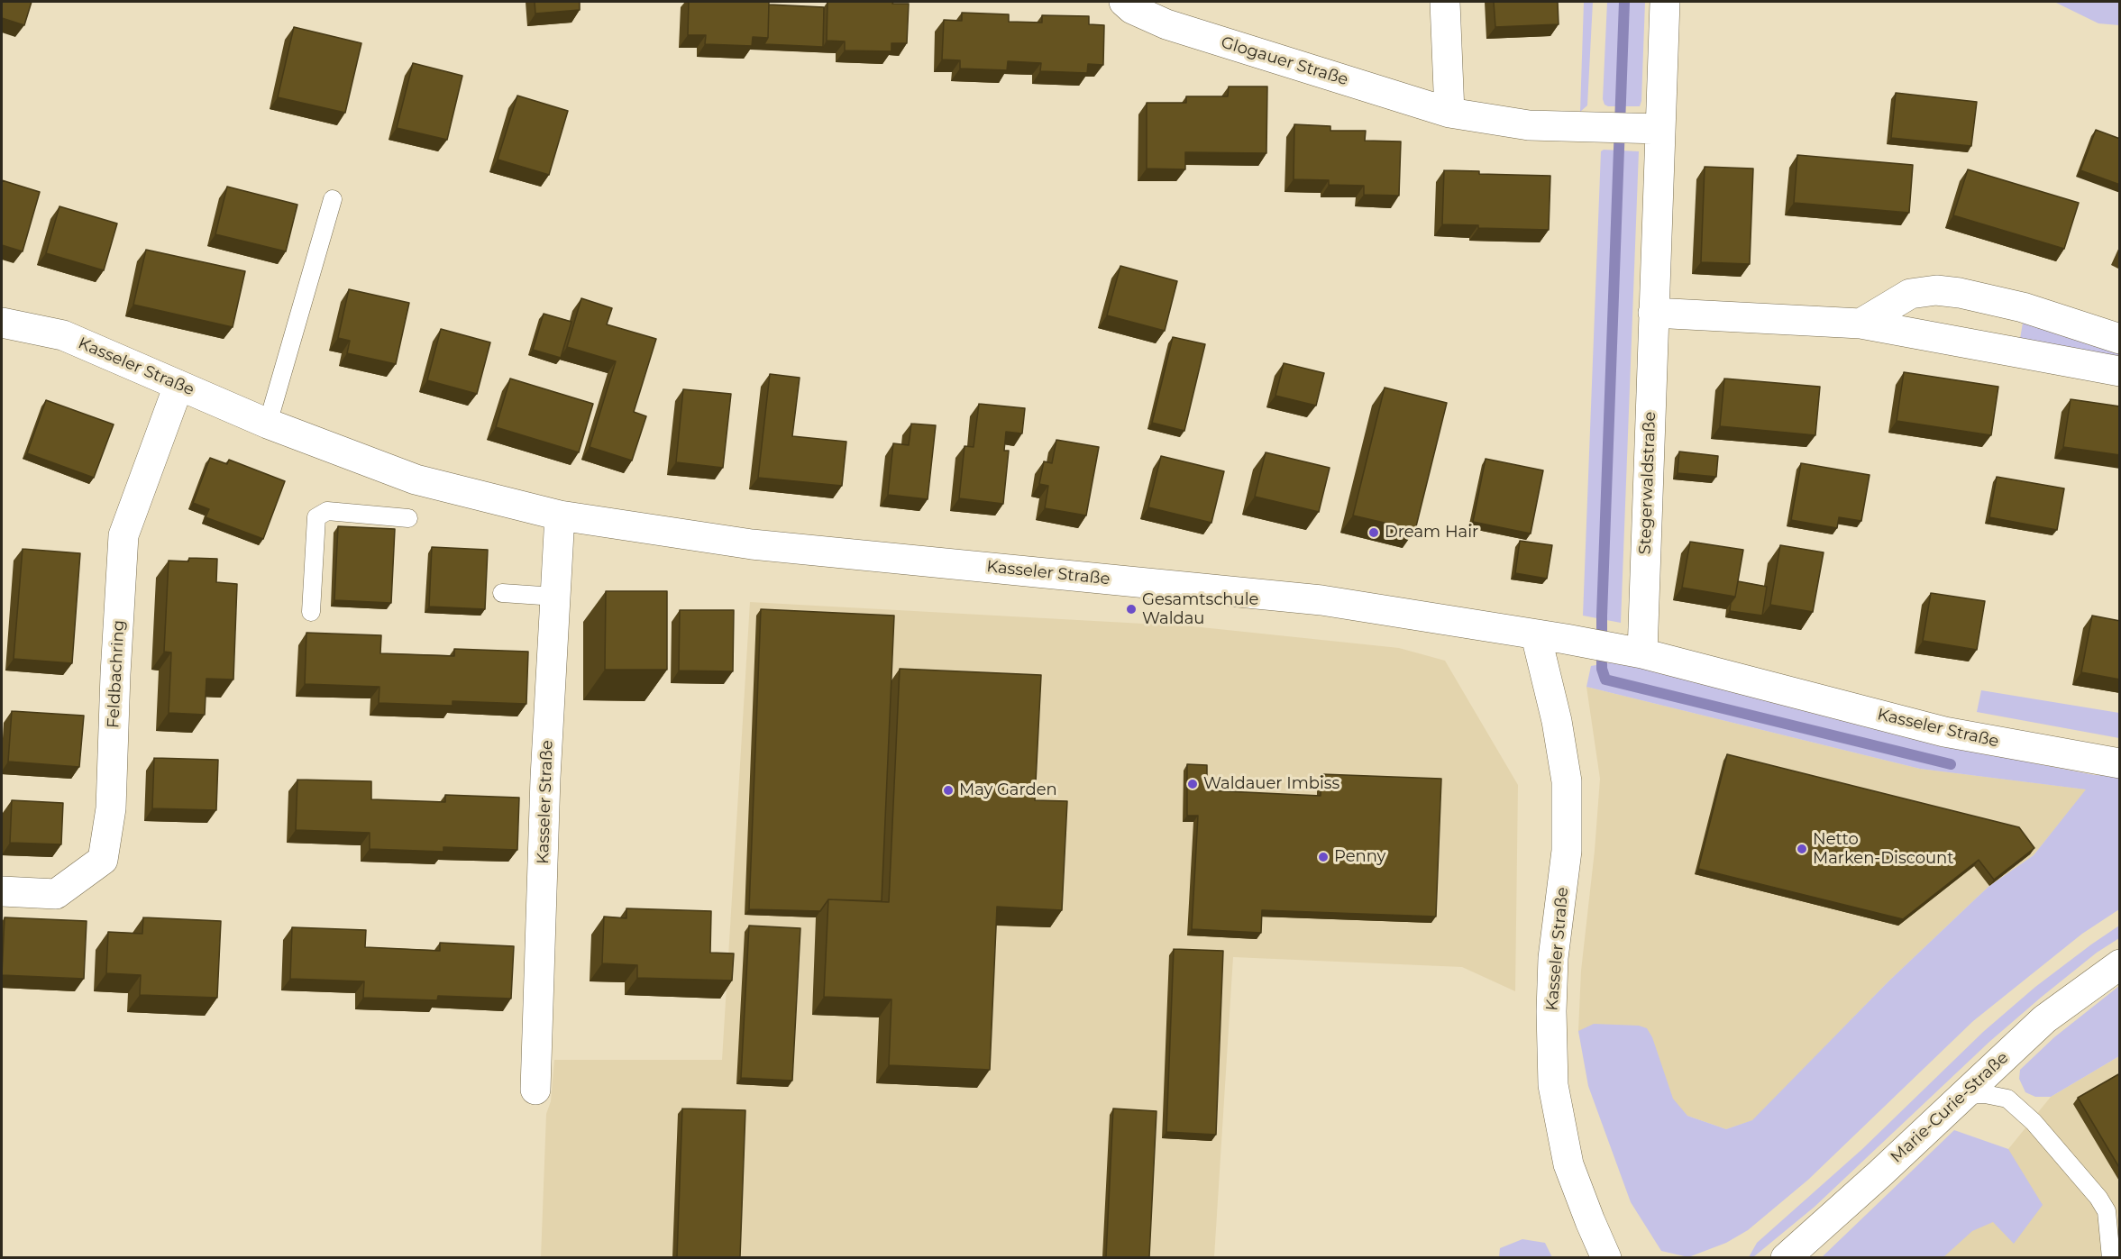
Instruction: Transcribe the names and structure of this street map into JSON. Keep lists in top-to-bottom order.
{
  "streets": {
    "street": [
      "Glogauer Straße",
      "Kasseler Straße",
      "Stegerwaldstraße",
      "Feldbachring",
      "Marie-Curie-Straße"
    ]
  },
  "crossings": [
    ["Glogauer Straße", "Stegerwaldstraße"],
    ["Kasseler Straße", "Stegerwaldstraße"],
    ["Kasseler Straße", "Feldbachring"]
  ],
  "places": [
    "Dream Hair",
    "Gesamtschule Waldau",
    "Waldauer Imbiss",
    "May Garden",
    "Netto Marken-Discount",
    "Penny"
  ]
}
